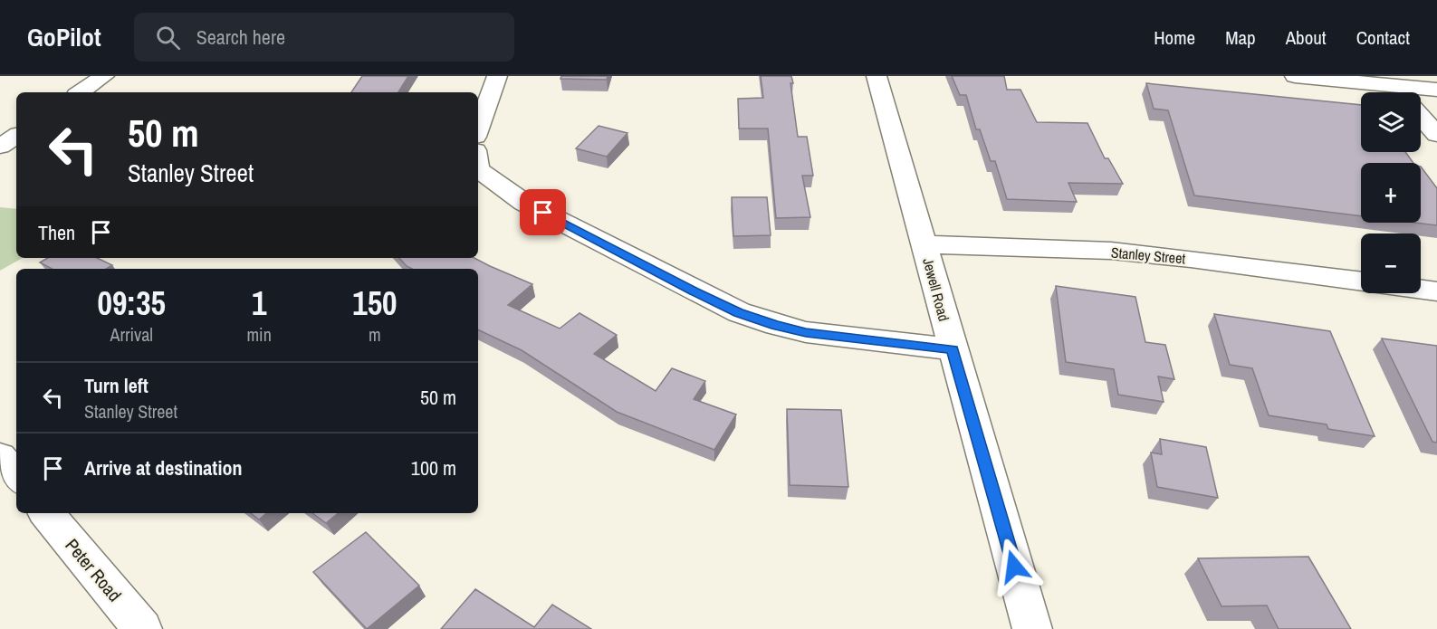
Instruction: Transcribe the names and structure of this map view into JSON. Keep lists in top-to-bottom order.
{
  "streets": {
    "street": ["Stanley Street", "Jewell Road", "Peter Road"]
  },
  "crossings": [
    ["Stanley Street", "Jewell Road"]
  ],
  "page": {
    "header": "GoPilot",
    "search": "Search here",
    "nav": [
      "Home",
      "Map",
      "About",
      "Contact"
    ],
    "map_buttons": ["+", "−"],
    "turn": ["50 m", "Stanley Street"],
    "then": "Then",
    "eta": [
      "09:35",
      "Arrival",
      "1",
      "min",
      "150",
      "m"
    ],
    "list": [
      {
        "name": "Turn left",
        "note": "Stanley Street",
        "value": "50 m"
      },
      {
        "name": "Arrive at destination",
        "value": "100 m"
      }
    ]
  }
}
